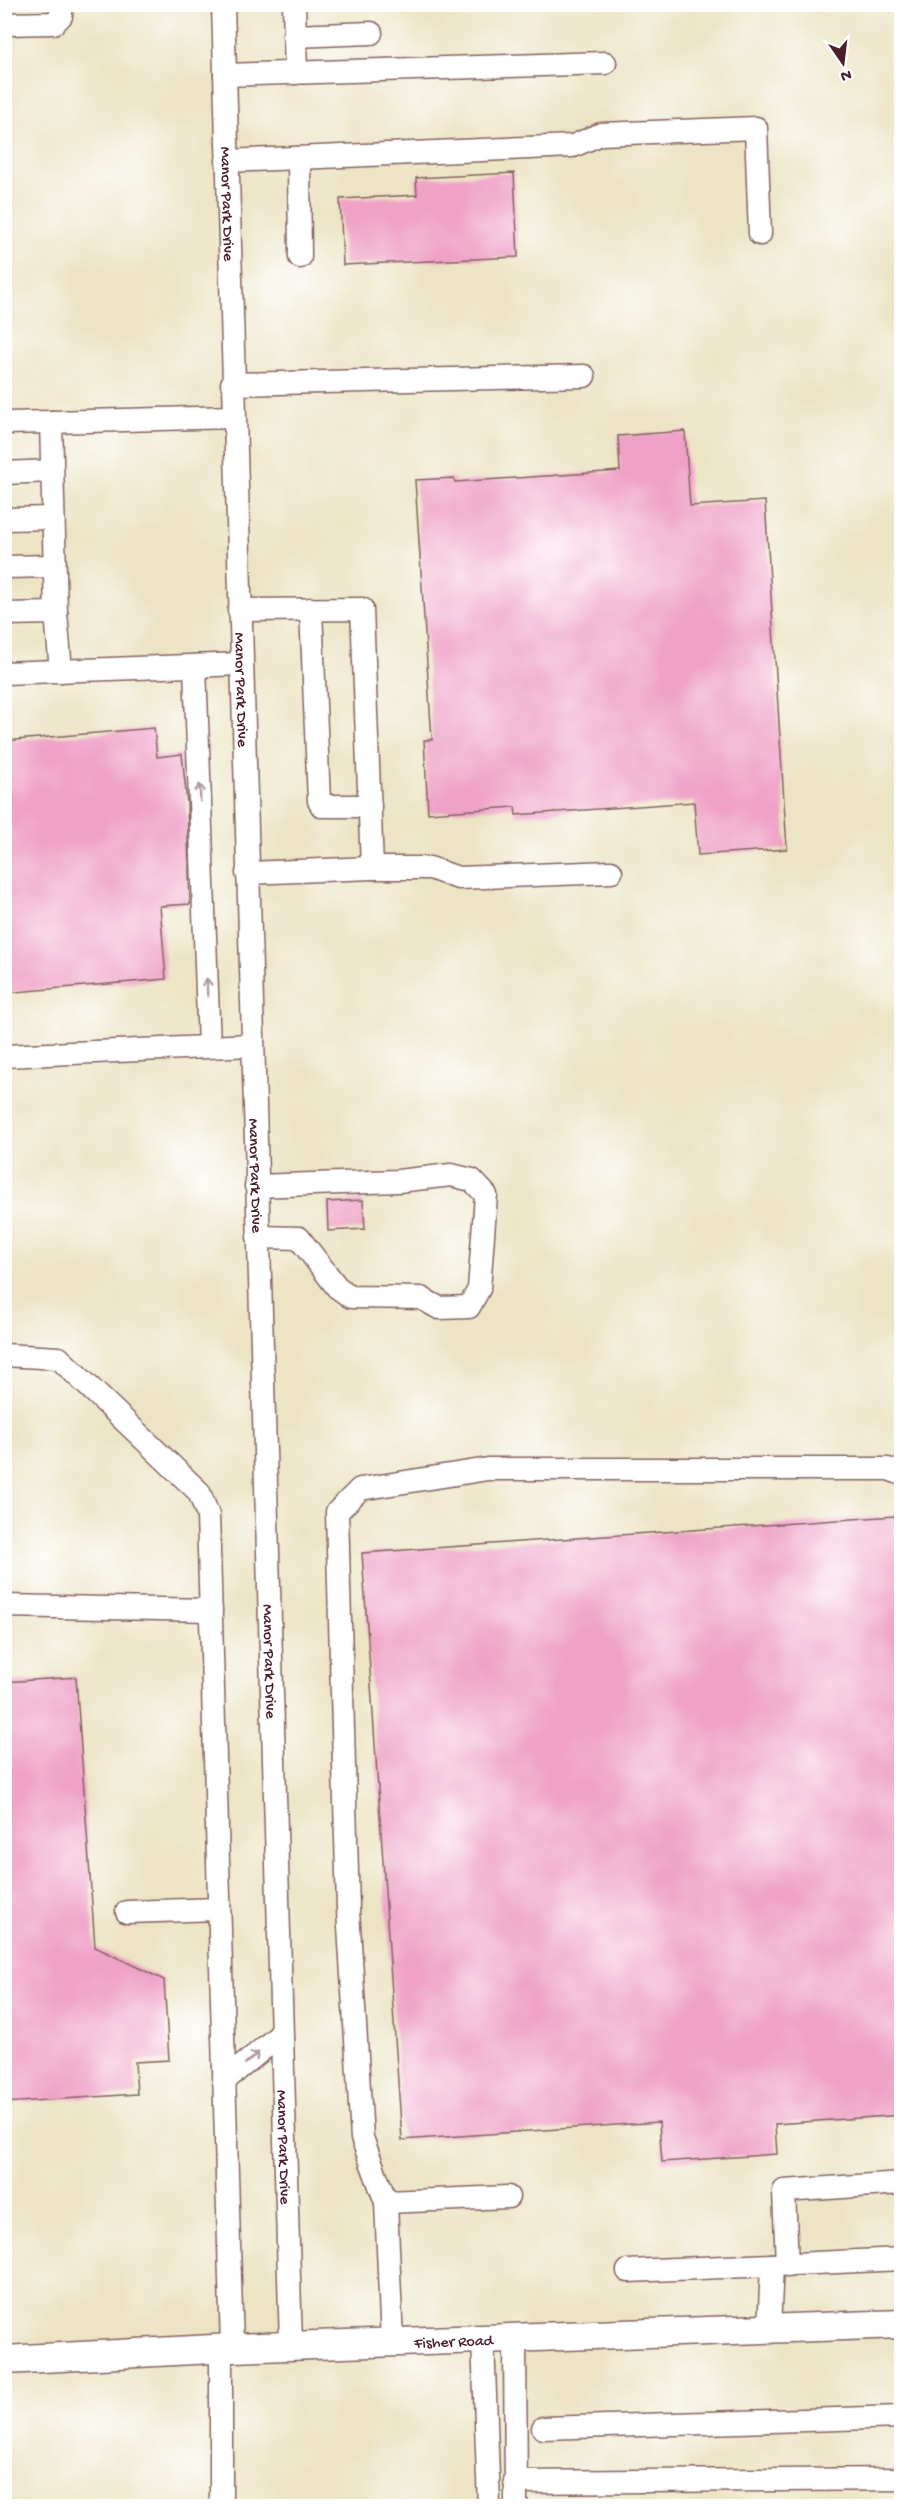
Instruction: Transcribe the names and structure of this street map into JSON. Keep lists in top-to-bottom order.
{
  "streets": {
    "main road": ["Fisher Road"],
    "street": ["Manor Park Drive"]
  },
  "crossings": [
    ["Manor Park Drive", "Fisher Road"]
  ],
  "north": "bottom"
}
